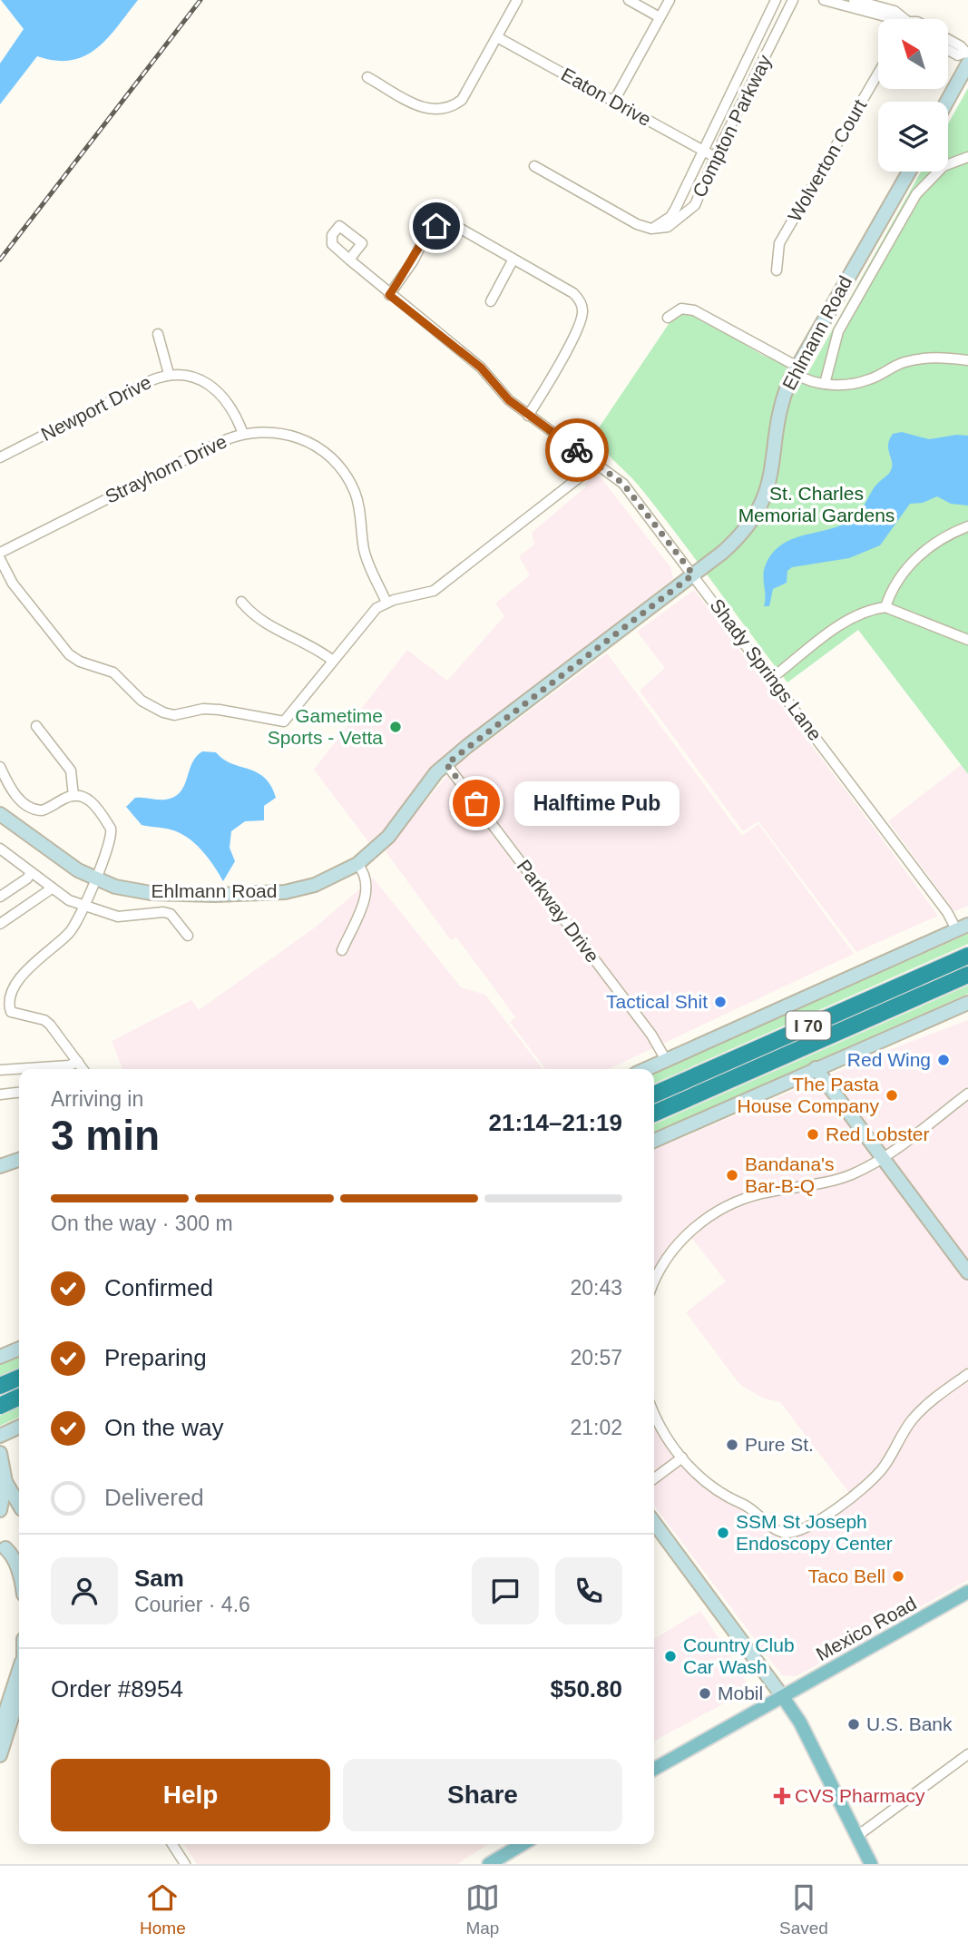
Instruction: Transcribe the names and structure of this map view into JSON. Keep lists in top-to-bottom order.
{
  "streets": {
    "highway": ["I 70"],
    "main road": ["Mexico Road"],
    "street": [
      "Eaton Drive",
      "Compton Parkway",
      "Wolverton Court",
      "Ehlmann Road",
      "Newport Drive",
      "Strayhorn Drive",
      "Shady Springs Lane",
      "Parkway Drive"
    ]
  },
  "crossings": [
    ["Eaton Drive", "Compton Parkway"],
    ["Ehlmann Road", "Shady Springs Lane"],
    ["Ehlmann Road", "Parkway Drive"],
    ["Newport Drive", "Strayhorn Drive"]
  ],
  "parks": ["St. Charles Memorial Gardens"],
  "places": {
    "other": [
      "Gametime Sports - Vetta",
      "Halftime Pub",
      "Tactical Shit",
      "Red Wing",
      "The Pasta House Company",
      "Red Lobster",
      "Bandana's Bar-B-Q",
      "Pure St.",
      "SSM St Joseph Endoscopy Center",
      "Taco Bell",
      "Country Club Car Wash",
      "Mobil",
      "U.S. Bank"
    ],
    "health": ["CVS Pharmacy"]
  },
  "north": "top left",
  "page": {
    "bubble": "Halftime Pub",
    "heading": ["3 min", "Arriving in", "21:14–21:19"],
    "panel": [
      "Sam",
      "Courier · 4.6",
      "Order #8954",
      "$50.80"
    ],
    "bar": "On the way · 300 m",
    "list": [
      ["Confirmed", "20:43"],
      ["Preparing", "20:57"],
      ["On the way", "21:02"],
      "Delivered"
    ],
    "buttons": ["Help", "Share"],
    "tabs": ["Home", "Map", "Saved"]
  }
}
